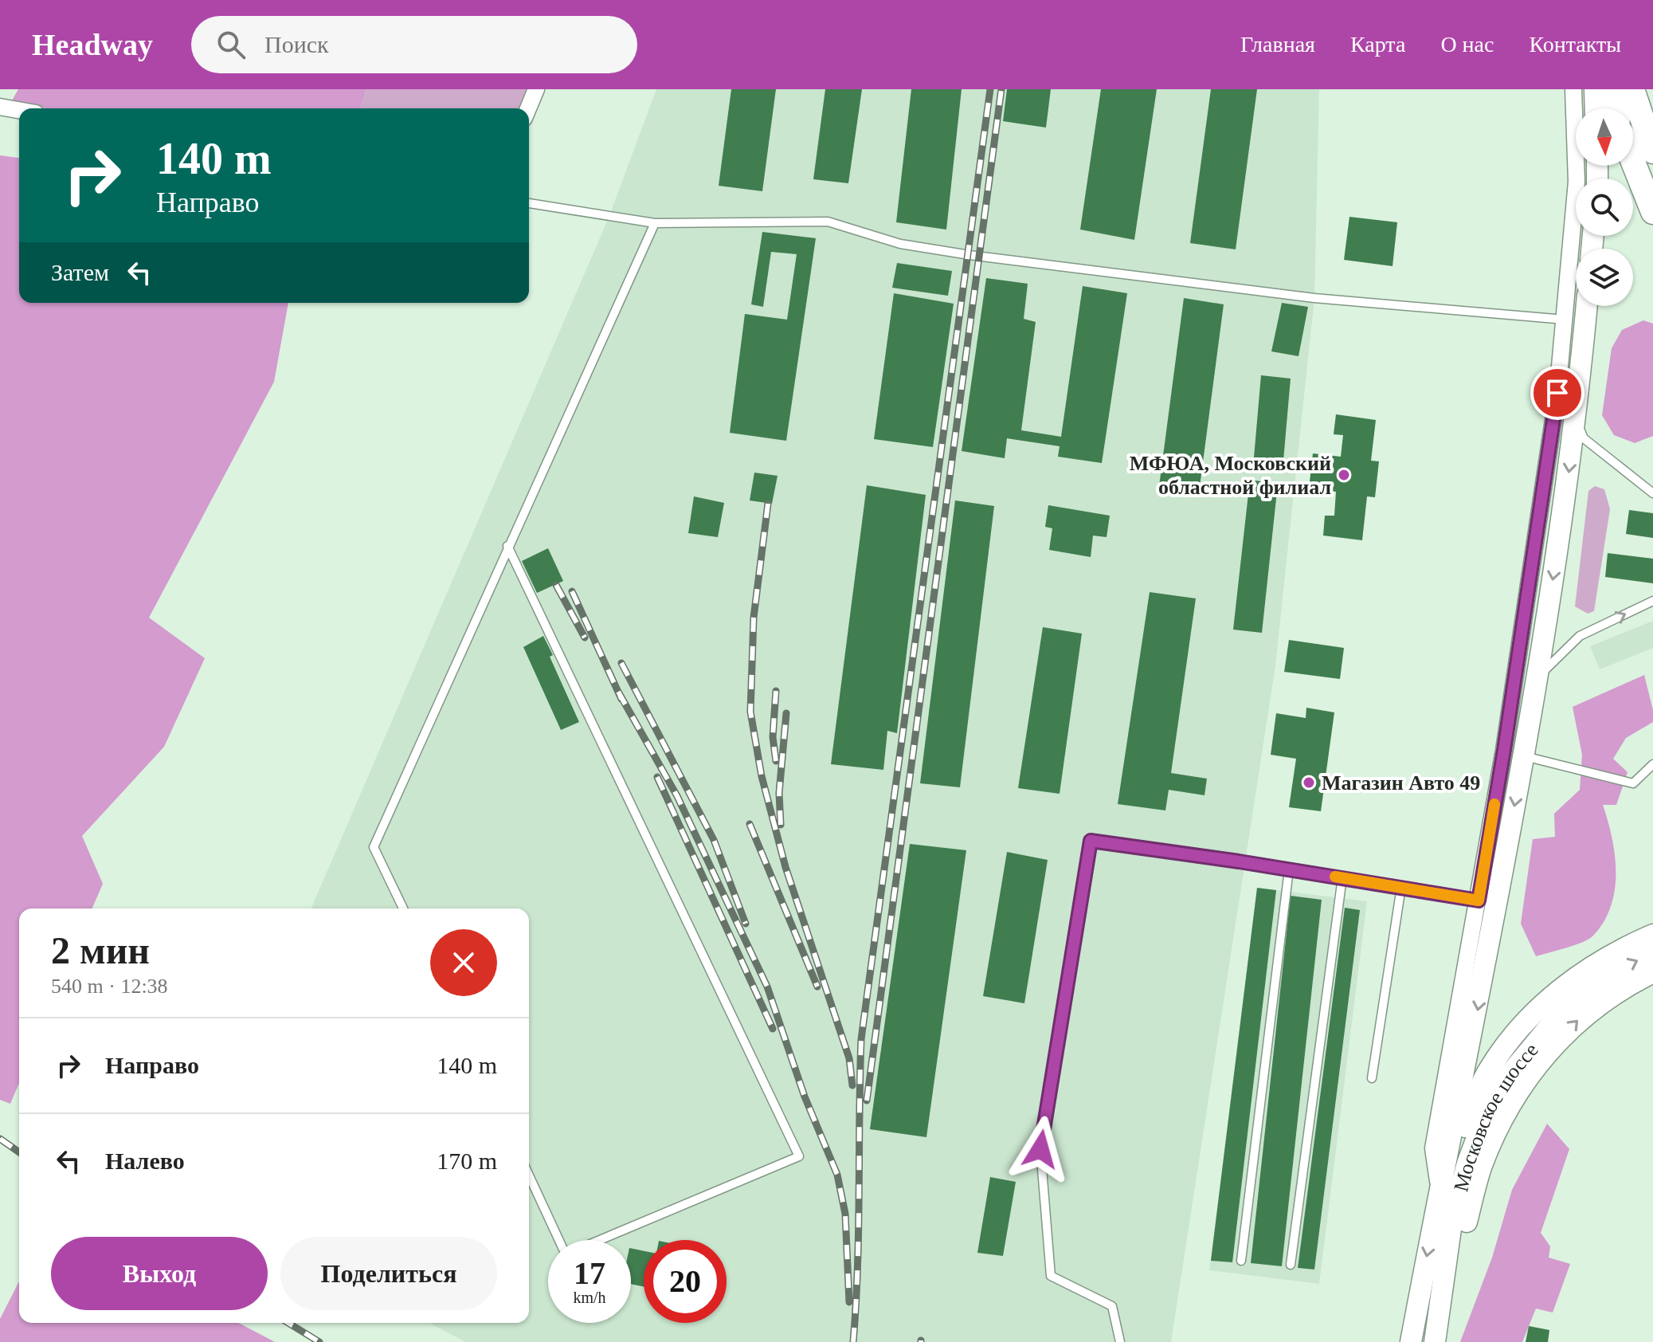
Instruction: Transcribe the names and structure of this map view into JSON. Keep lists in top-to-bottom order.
{
  "streets": {
    "main road": ["Московское шоссе"]
  },
  "places": ["МФЮА, Московский областной филиал", "Магазин Авто 49"],
  "north": "bottom",
  "page": {
    "header": "Headway",
    "search": "Поиск",
    "nav": [
      "Главная",
      "Карта",
      "О нас",
      "Контакты"
    ],
    "turn": ["140 m", "Направо"],
    "then": "Затем",
    "heading": ["2 мин", "540 m · 12:38"],
    "list": [
      {
        "name": "Направо",
        "value": "140 m"
      },
      {
        "name": "Налево",
        "value": "170 m"
      }
    ],
    "buttons": ["Выход", "Поделиться"],
    "speed": "17 km/h",
    "limit": "20"
  }
}
